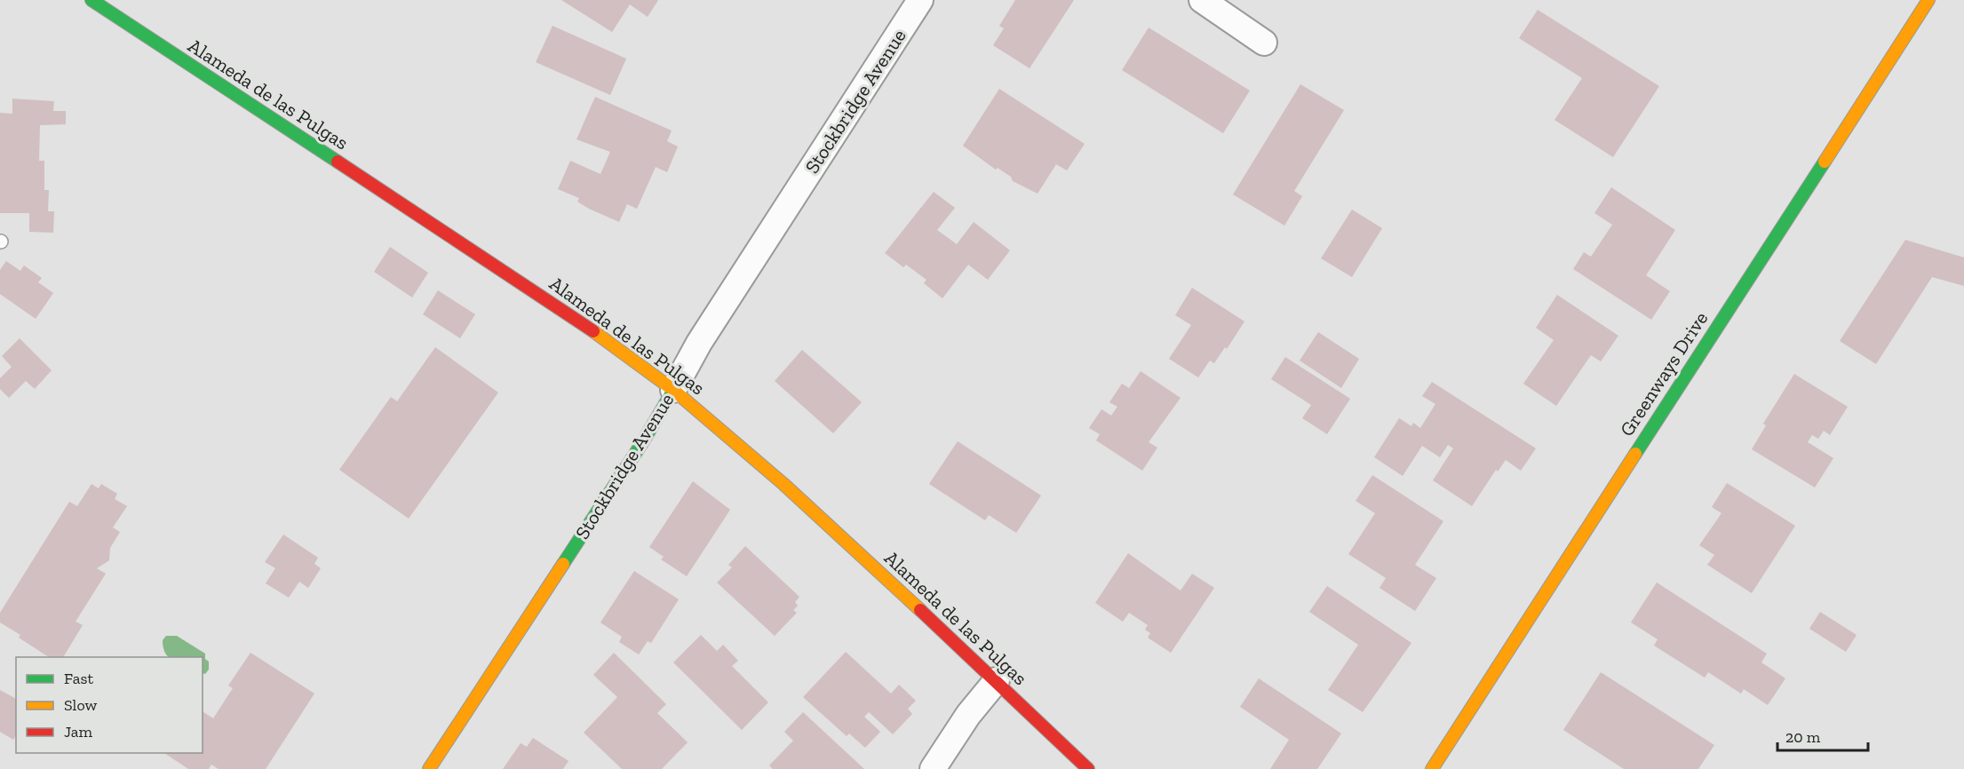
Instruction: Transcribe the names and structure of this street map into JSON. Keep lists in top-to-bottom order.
{
  "streets": {
    "street": ["Alameda de las Pulgas", "Stockbridge Avenue", "Greenways Drive"]
  },
  "crossings": [
    ["Alameda de las Pulgas", "Stockbridge Avenue"]
  ],
  "legend": ["Fast", "Slow", "Jam"],
  "scale_bar": "20 m"
}
